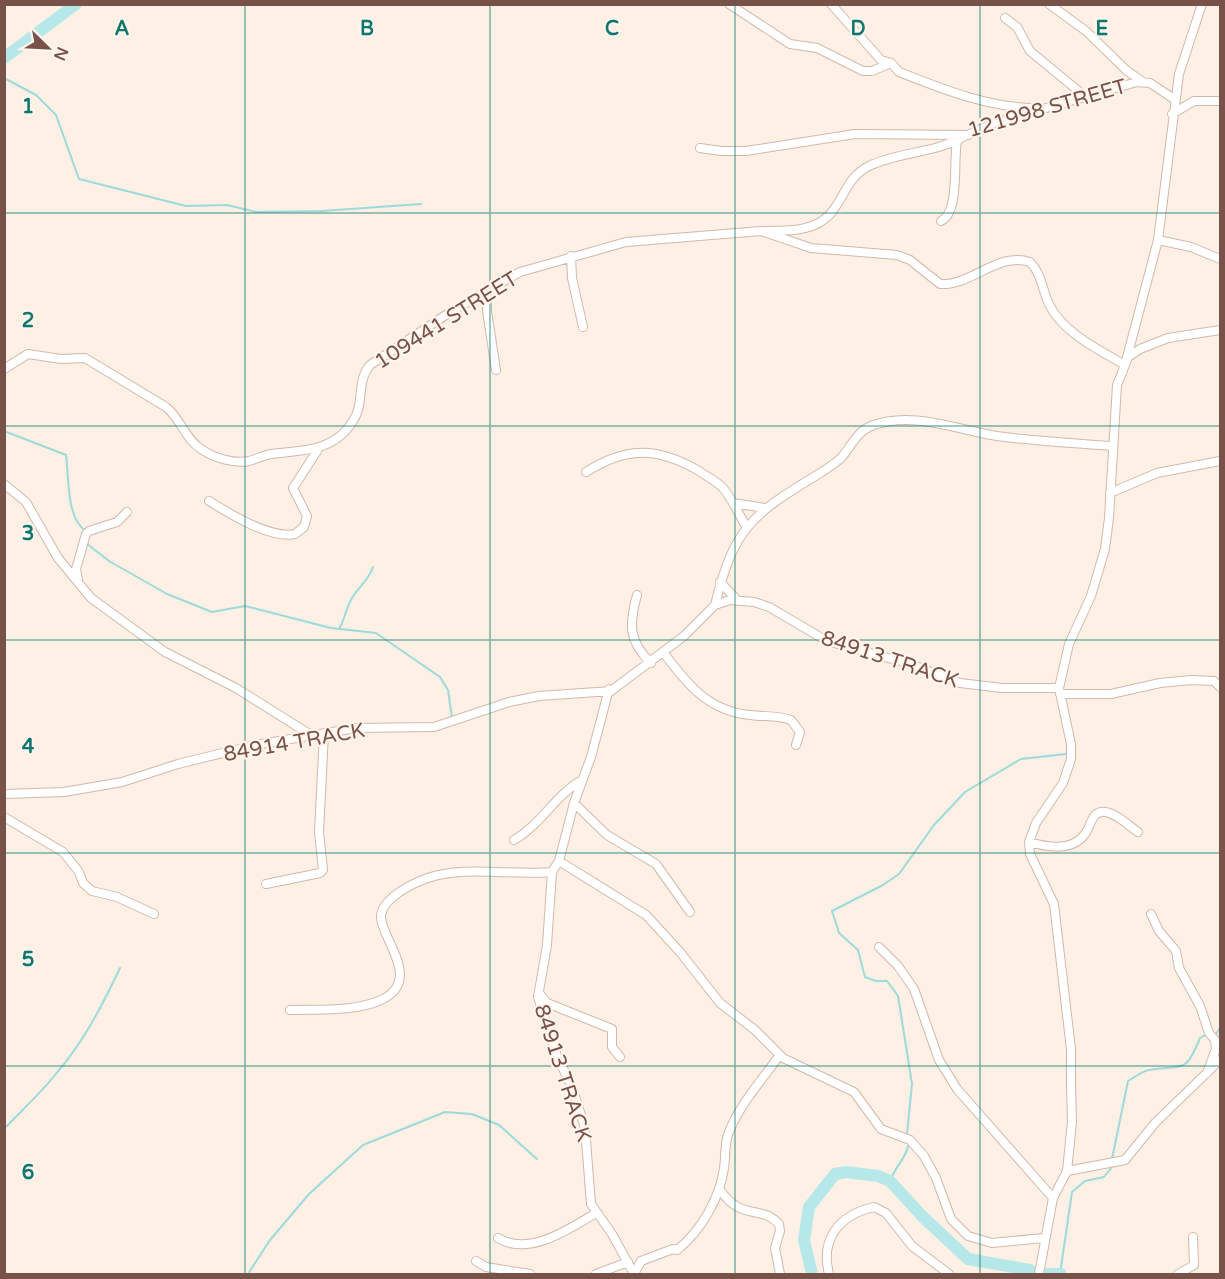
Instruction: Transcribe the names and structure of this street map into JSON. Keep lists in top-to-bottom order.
{
  "streets": {
    "street": [
      "121998 STREET",
      "109441 STREET",
      "84913 TRACK",
      "84914 TRACK"
    ]
  },
  "crossings": [
    ["84913 TRACK", "84914 TRACK"]
  ],
  "north": "bottom right",
  "grid": {
    "columns": [
      "A",
      "B",
      "C",
      "D",
      "E"
    ],
    "rows": [
      "1",
      "2",
      "3",
      "4",
      "5",
      "6"
    ]
  }
}
